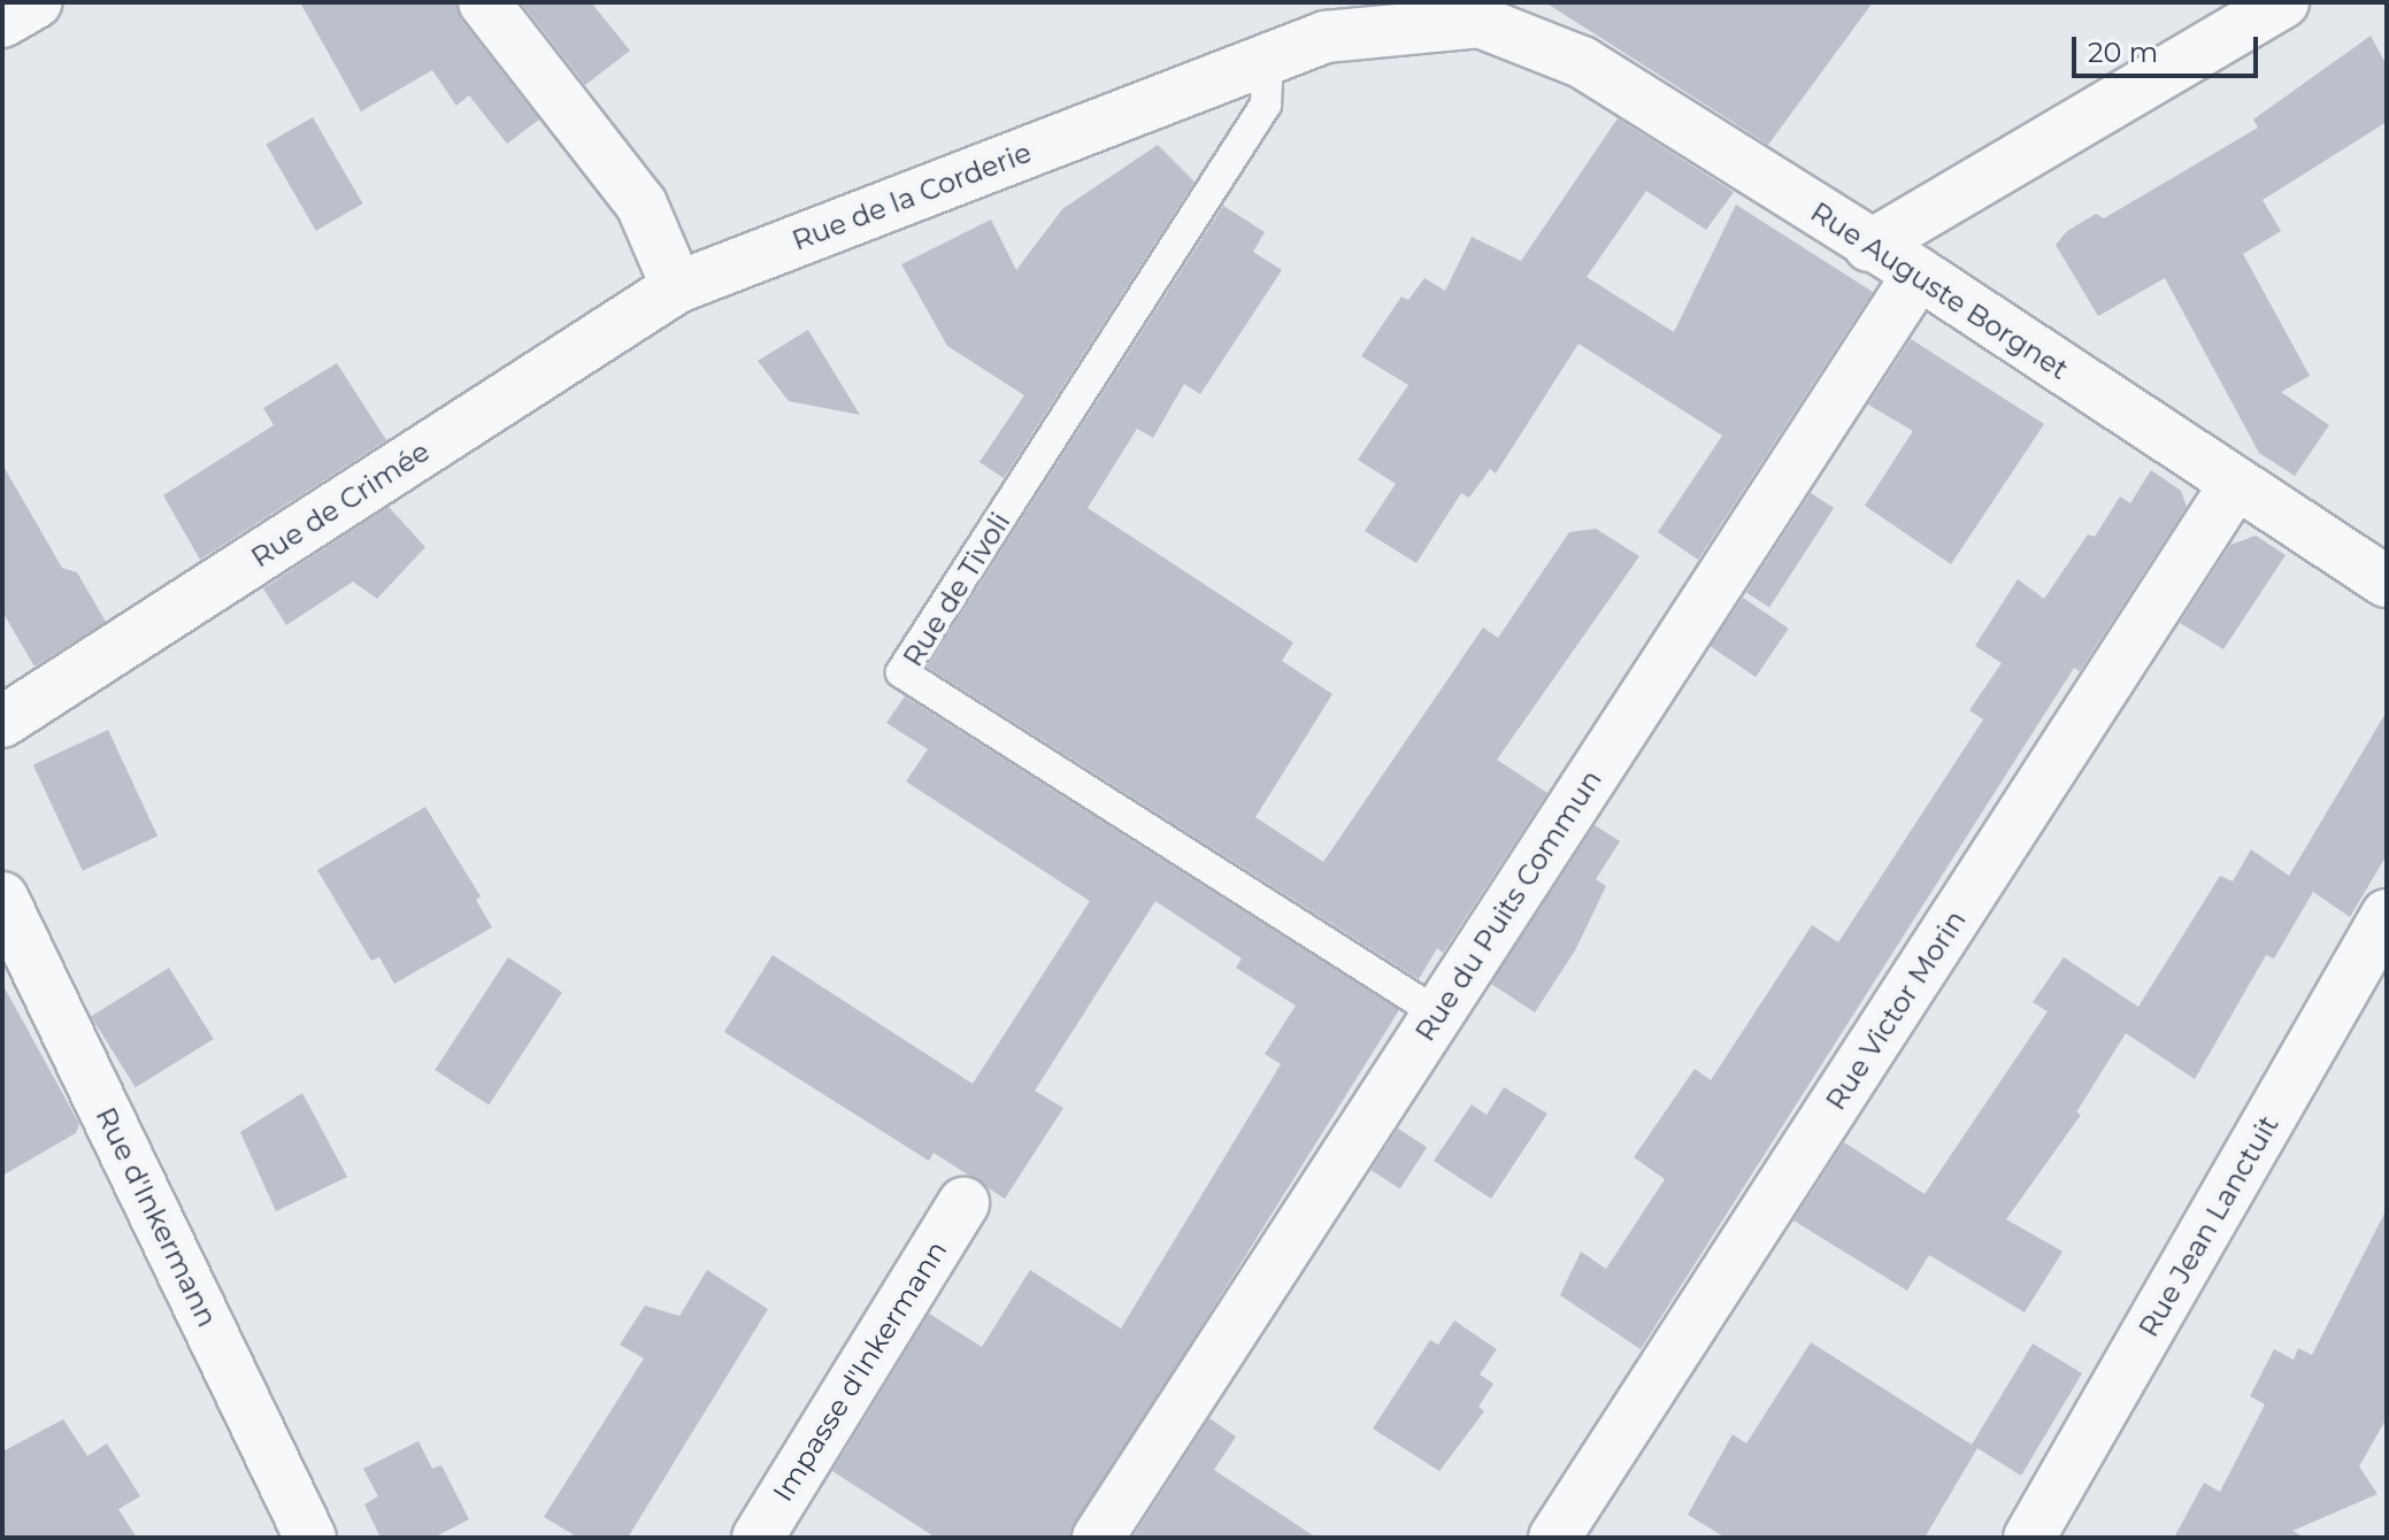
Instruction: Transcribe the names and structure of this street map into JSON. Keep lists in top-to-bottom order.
{
  "streets": {
    "street": [
      "Rue de la Corderie",
      "Rue Auguste Borgnet",
      "Rue de Crimée",
      "Rue du Puits Commun",
      "Rue Victor Morin",
      "Rue d'Inkermann",
      "Rue Jean Lanctuit",
      "Impasse d'Inkermann"
    ],
    "lane": ["Rue de Tivoli"]
  },
  "crossings": [
    ["Rue de la Corderie", "Rue Auguste Borgnet"],
    ["Rue de la Corderie", "Rue de Crimée"],
    ["Rue de la Corderie", "Rue de Tivoli"],
    ["Rue Auguste Borgnet", "Rue du Puits Commun"],
    ["Rue Auguste Borgnet", "Rue Victor Morin"],
    ["Rue de Tivoli", "Rue du Puits Commun"]
  ],
  "scale_bar": "20 m"
}
